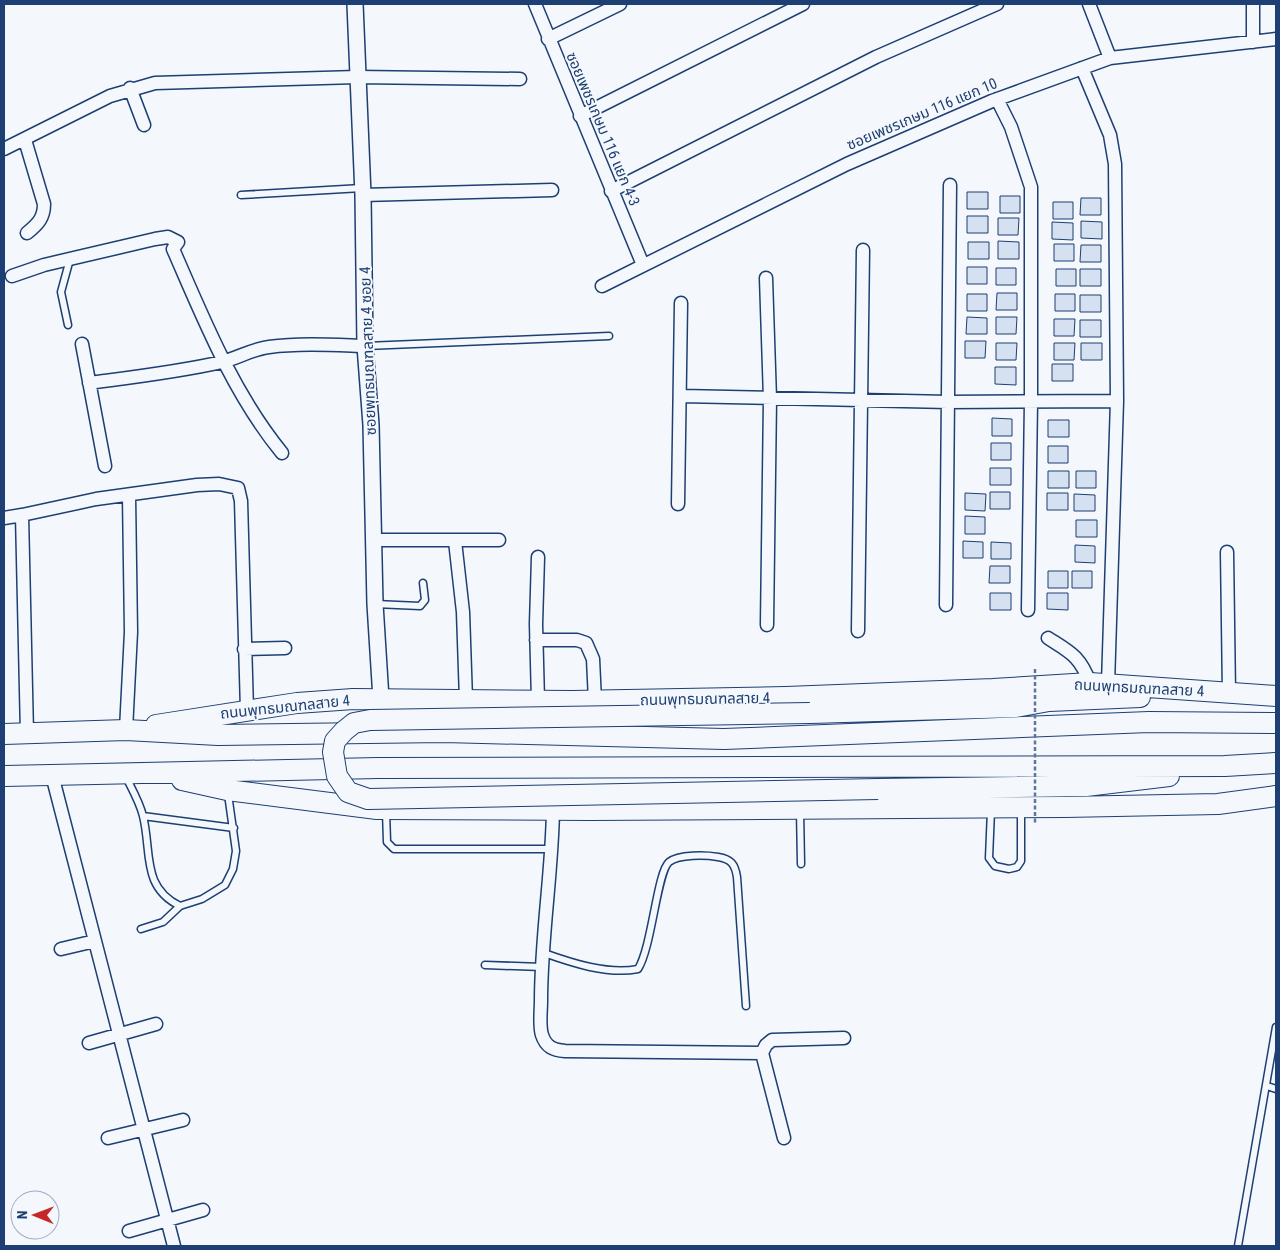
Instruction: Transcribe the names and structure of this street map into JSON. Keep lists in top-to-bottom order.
{
  "streets": {
    "main road": ["ถนนพุทธมณฑลสาย 4"],
    "street": ["ซอยเพชรเกษม 116 แยก 10", "ซอยเพชรเกษม 116 แยก 4-3", "ซอยพุทธมณฑลสาย 4 ซอย 4"]
  },
  "crossings": [
    ["ซอยเพชรเกษม 116 แยก 10", "ซอยเพชรเกษม 116 แยก 4-3"],
    ["ซอยพุทธมณฑลสาย 4 ซอย 4", "ถนนพุทธมณฑลสาย 4"]
  ],
  "north": "left"
}
